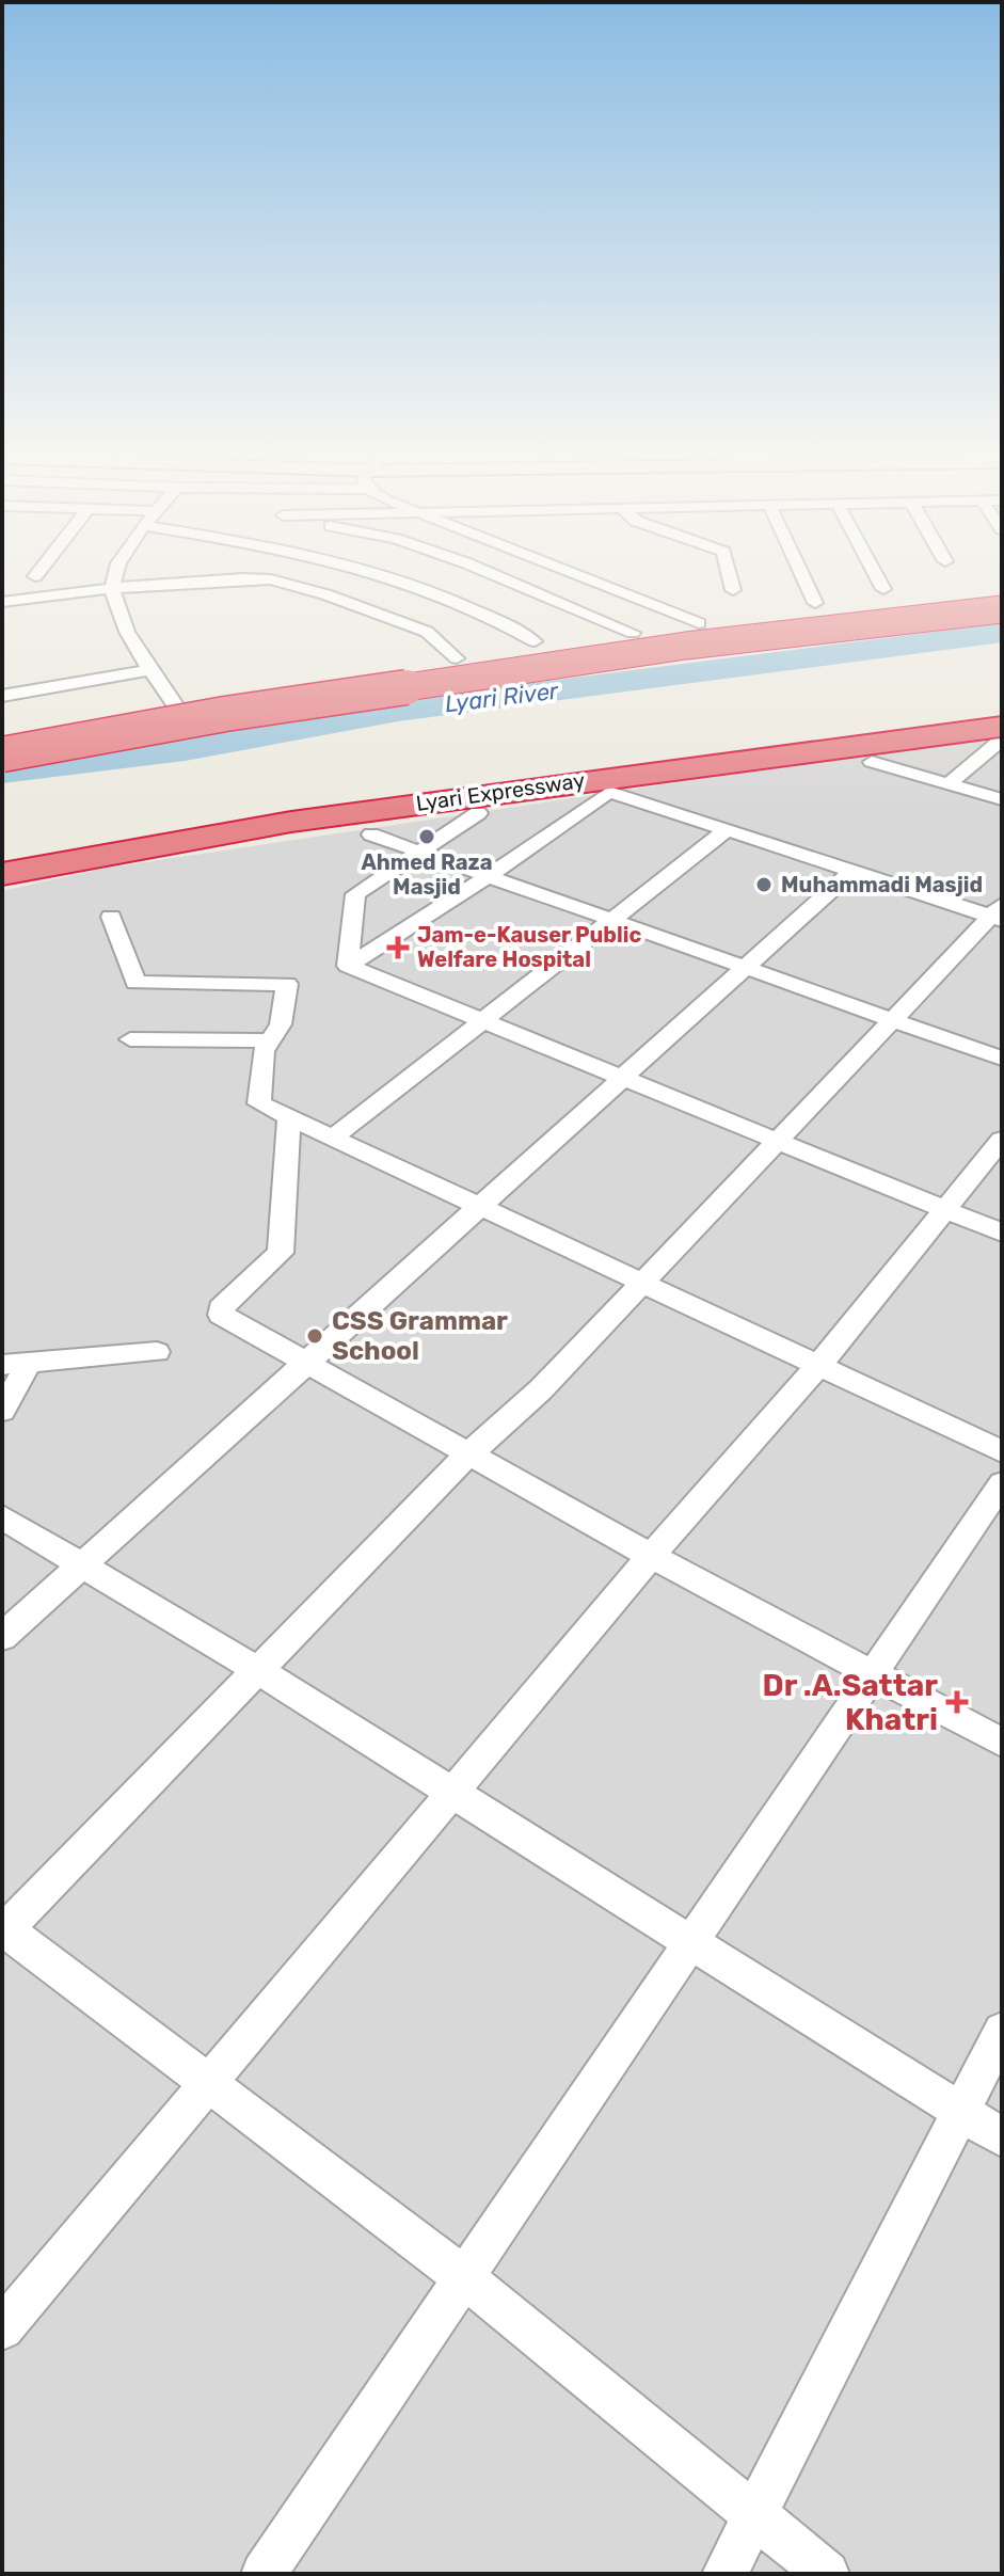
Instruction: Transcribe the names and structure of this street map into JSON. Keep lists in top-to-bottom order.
{
  "streets": {
    "highway": ["Lyari Expressway"]
  },
  "water": ["Lyari River"],
  "places": {
    "other": ["Ahmed Raza Masjid", "Muhammadi Masjid", "CSS Grammar School"],
    "health": ["Jam-e-Kauser Public Welfare Hospital", "Dr .A.Sattar Khatri"]
  }
}
